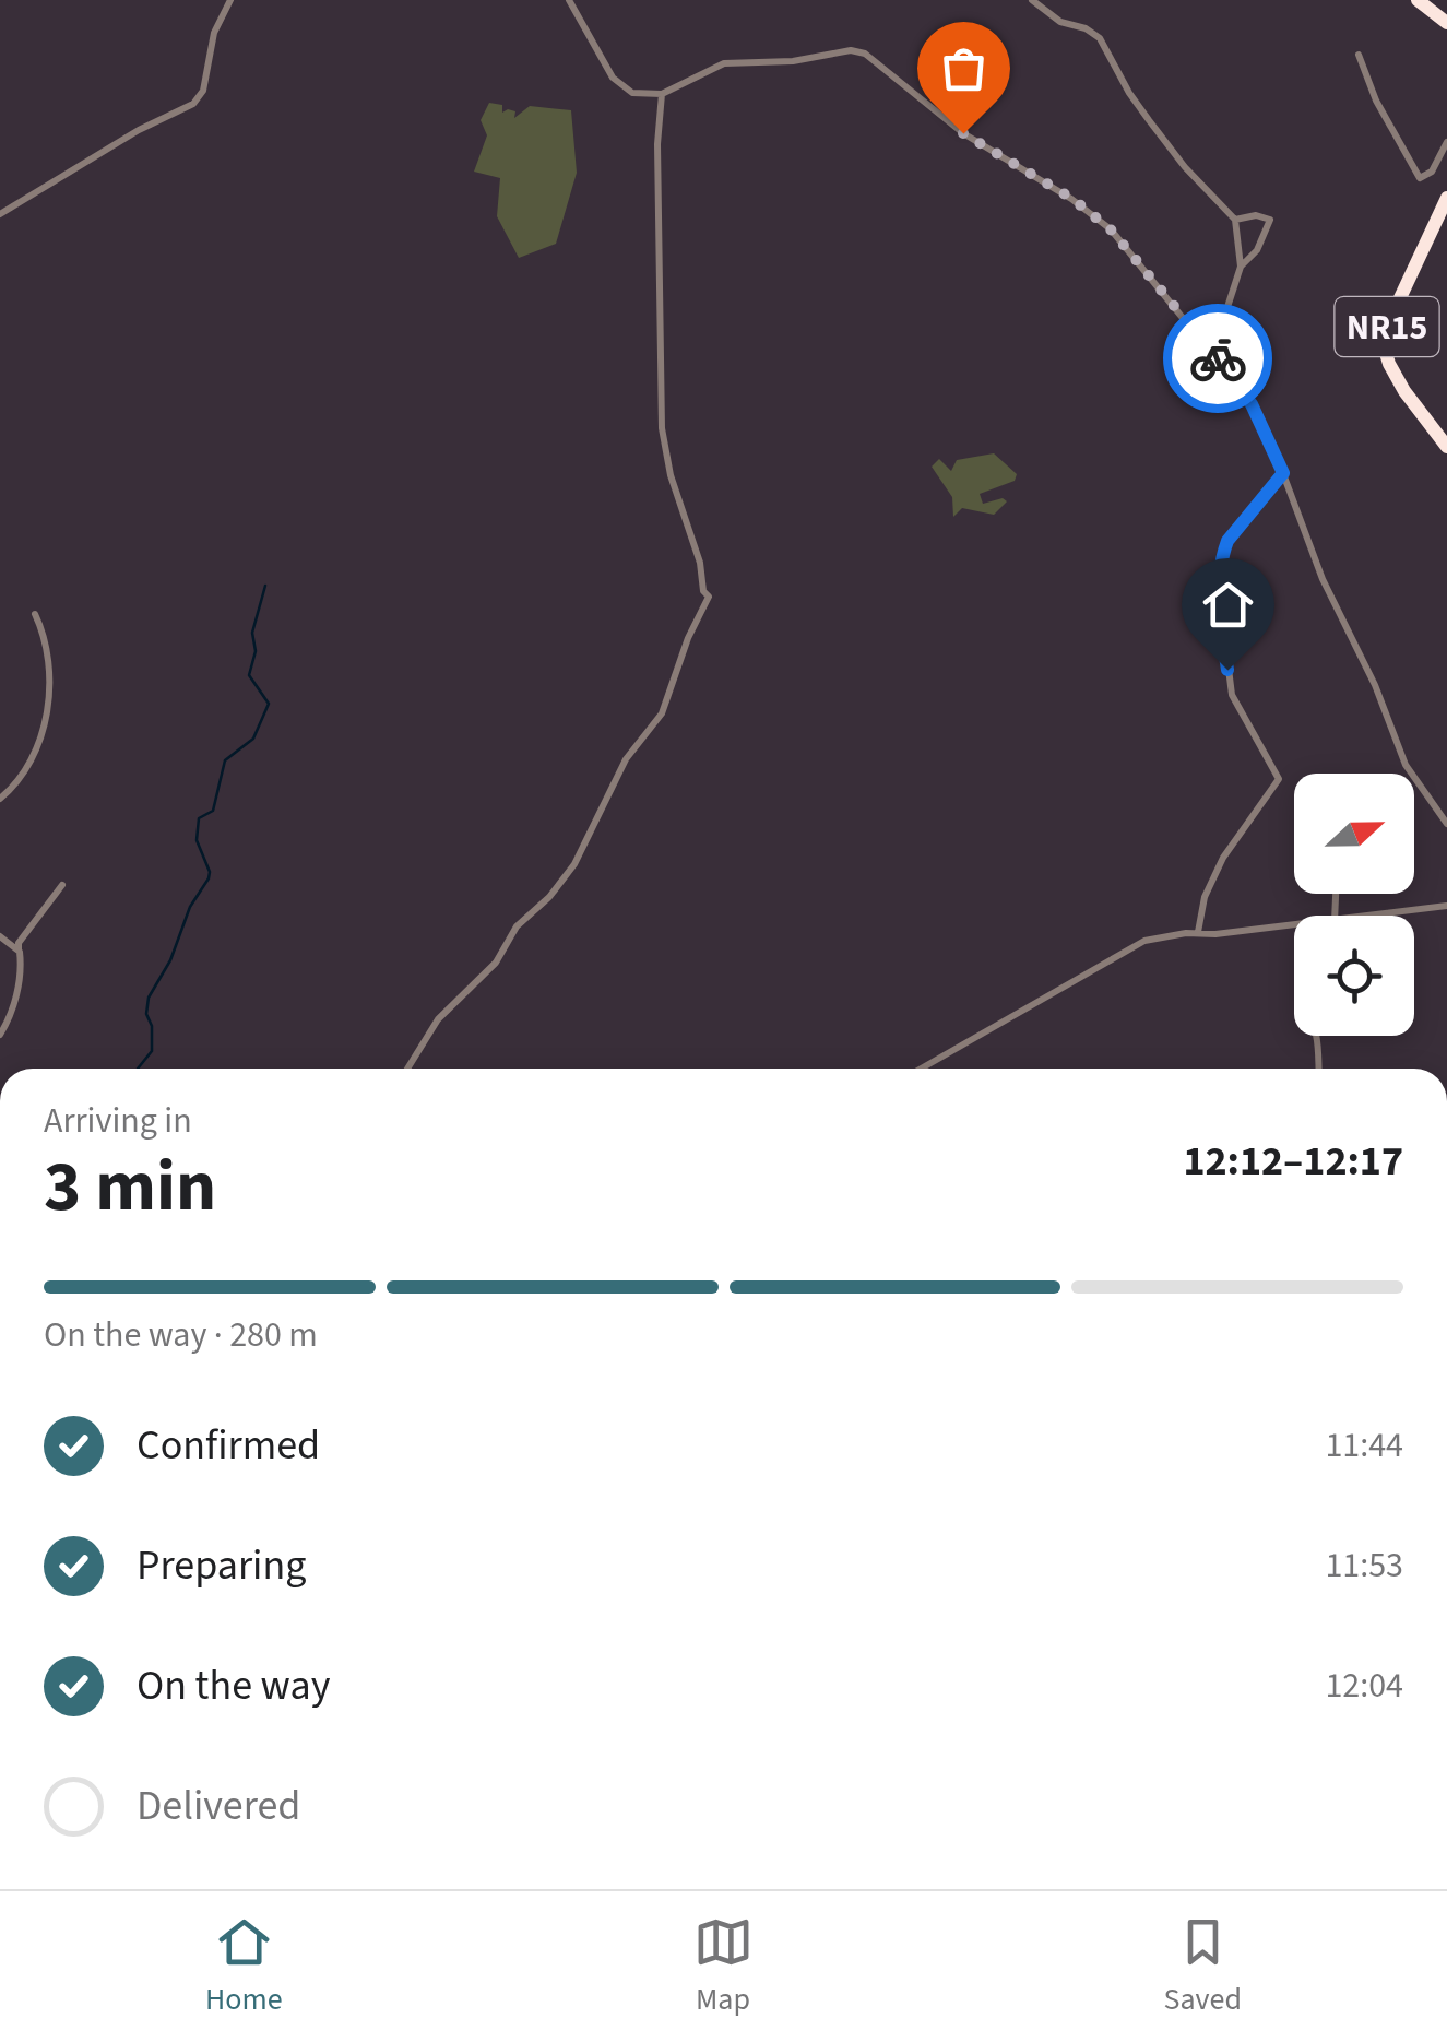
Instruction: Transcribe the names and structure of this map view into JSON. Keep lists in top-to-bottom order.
{
  "streets": {
    "highway": ["NR15"]
  },
  "north": "right",
  "page": {
    "heading": ["3 min", "Arriving in", "12:12–12:17"],
    "bar": "On the way · 280 m",
    "list": [
      ["Confirmed", "11:44"],
      ["Preparing", "11:53"],
      ["On the way", "12:04"],
      "Delivered"
    ],
    "tabs": ["Home", "Map", "Saved"]
  }
}
